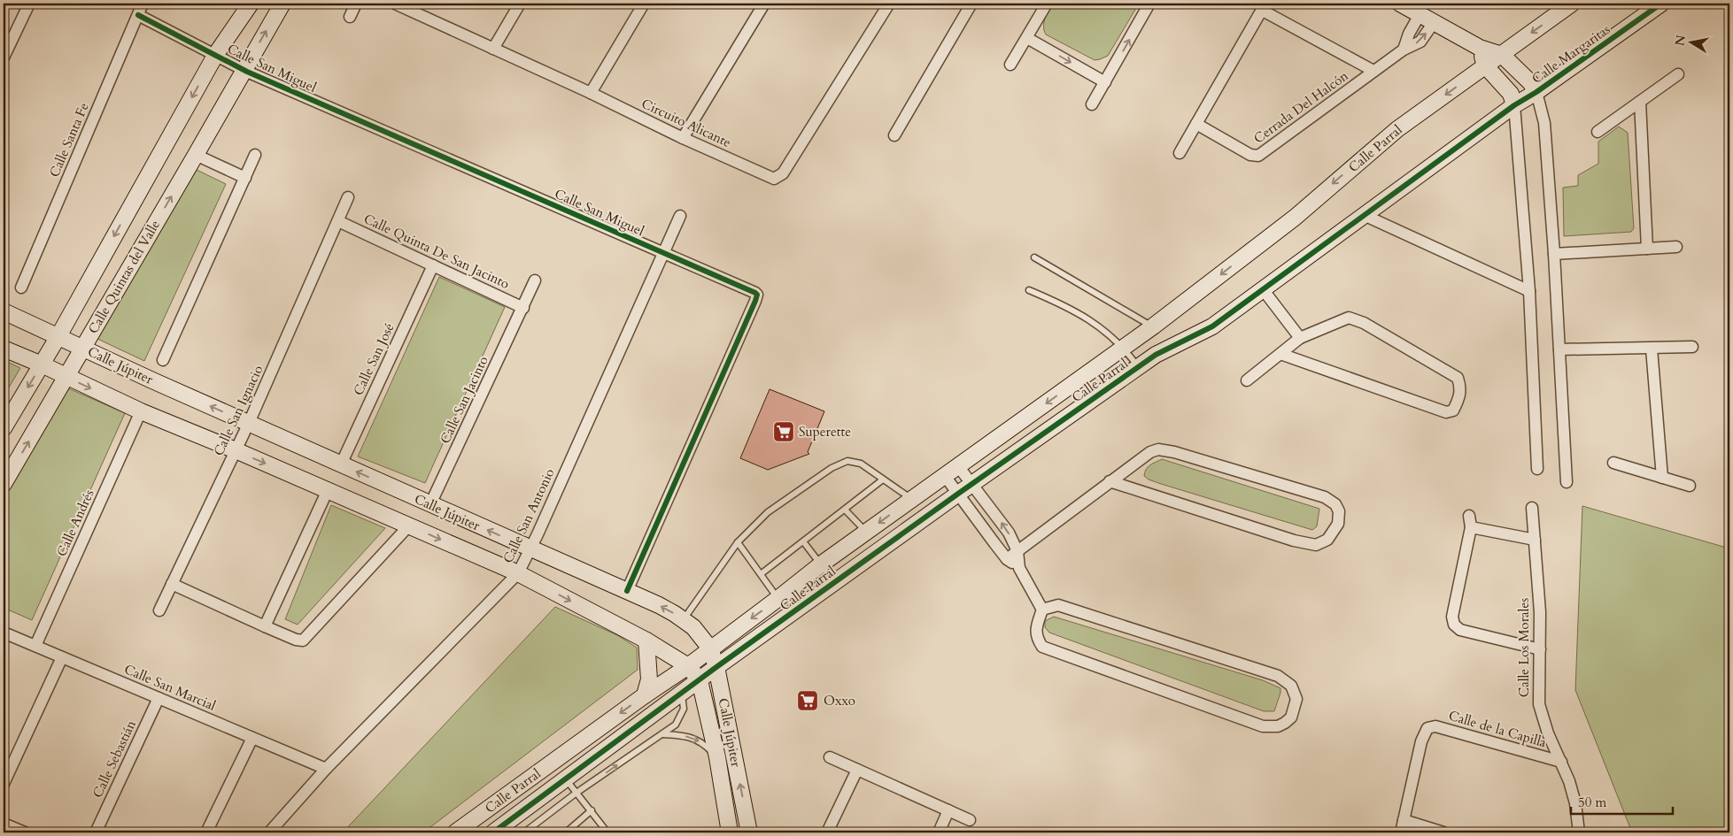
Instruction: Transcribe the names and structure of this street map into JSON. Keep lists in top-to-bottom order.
{
  "streets": {
    "street": [
      "Calle Margaritas",
      "Calle San Miguel",
      "Cerrada Del Halcón",
      "Circuito Alicante",
      "Calle Santa Fe",
      "Calle Parral",
      "Calle Quinta De San Jacinto",
      "Calle Quintas del Valle",
      "Calle San José",
      "Calle Júpiter",
      "Calle San Jacinto",
      "Calle San Ignacio",
      "Calle San Antonio",
      "Calle Andrés",
      "Calle Los Morales",
      "Calle San Marcial",
      "Calle de la Capilla",
      "Calle Sebastián"
    ]
  },
  "crossings": [
    ["Calle Margaritas", "Calle Parral"],
    ["Calle San Miguel", "Calle Santa Fe"],
    ["Calle San Miguel", "Calle Quintas del Valle"],
    ["Calle San Miguel", "Calle Júpiter"],
    ["Calle San Miguel", "Calle San Antonio"],
    ["Calle Parral", "Calle Júpiter"],
    ["Calle Quinta De San Jacinto", "Calle San José"],
    ["Calle Quinta De San Jacinto", "Calle San Jacinto"],
    ["Calle Quinta De San Jacinto", "Calle San Ignacio"],
    ["Calle Quintas del Valle", "Calle Júpiter"],
    ["Calle San José", "Calle Júpiter"],
    ["Calle Júpiter", "Calle San Jacinto"],
    ["Calle Júpiter", "Calle San Ignacio"],
    ["Calle Júpiter", "Calle San Antonio"],
    ["Calle Júpiter", "Calle Andrés"],
    ["Calle San Antonio", "Calle San Marcial"],
    ["Calle Andrés", "Calle San Marcial"],
    ["Calle Los Morales", "Calle de la Capilla"],
    ["Calle San Marcial", "Calle Sebastián"]
  ],
  "places": {
    "supermarket": ["Superette", "Oxxo"]
  },
  "scale_bar": "50 m",
  "north": "left"
}
